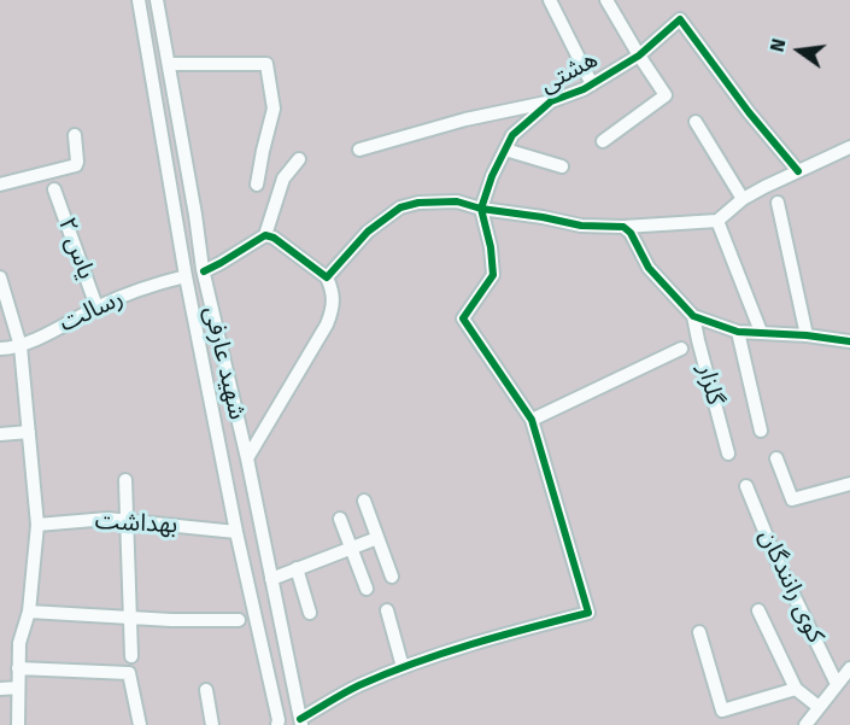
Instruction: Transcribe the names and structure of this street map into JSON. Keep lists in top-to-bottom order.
{
  "streets": {
    "street": [
      "هشتی",
      "یاس ۲",
      "رسالت",
      "شهید عارفی",
      "گلزار",
      "بهداشت",
      "کوی رانندگان"
    ]
  },
  "crossings": [
    ["یاس ۲", "رسالت"],
    ["رسالت", "شهید عارفی"],
    ["شهید عارفی", "بهداشت"]
  ],
  "north": "left"
}
